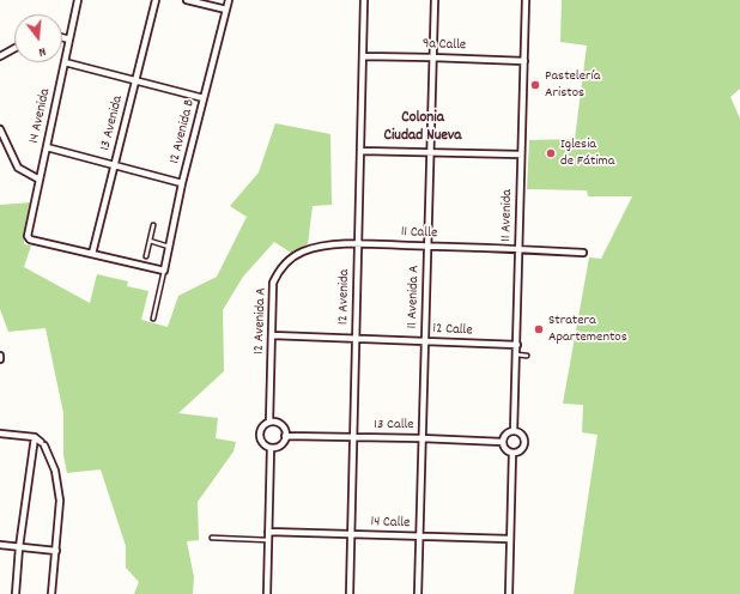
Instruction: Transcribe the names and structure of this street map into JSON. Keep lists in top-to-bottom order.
{
  "streets": {
    "street": [
      "9a Calle",
      "14 Avenida",
      "13 Avenida",
      "12 Avenida B",
      "11 Avenida",
      "11 Calle",
      "12 Avenida",
      "11 Avenida A",
      "12 Avenida A",
      "12 Calle",
      "13 Calle",
      "14 Calle"
    ]
  },
  "crossings": [
    ["9a Calle", "11 Avenida"],
    ["9a Calle", "12 Avenida"],
    ["9a Calle", "11 Avenida A"],
    ["14 Avenida", "13 Avenida"],
    ["11 Avenida", "11 Calle"],
    ["11 Avenida", "12 Calle"],
    ["11 Avenida", "13 Calle"],
    ["11 Calle", "12 Avenida"],
    ["11 Calle", "11 Avenida A"],
    ["11 Calle", "12 Avenida A"],
    ["12 Avenida", "12 Calle"],
    ["12 Avenida", "13 Calle"],
    ["12 Avenida", "14 Calle"],
    ["11 Avenida A", "12 Calle"],
    ["11 Avenida A", "13 Calle"],
    ["11 Avenida A", "14 Calle"],
    ["12 Avenida A", "12 Calle"],
    ["12 Avenida A", "13 Calle"]
  ],
  "districts": ["Colonia Ciudad Nueva"],
  "places": ["Pastelería Aristos", "Iglesia de Fátima", "Stratera Apartementos"],
  "north": "bottom"
}
